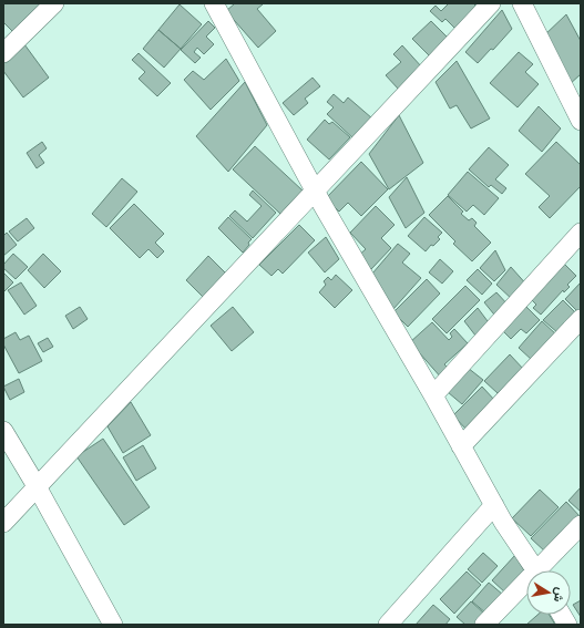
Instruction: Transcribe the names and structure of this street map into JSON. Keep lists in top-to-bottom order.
{
  "north": "right"
}
